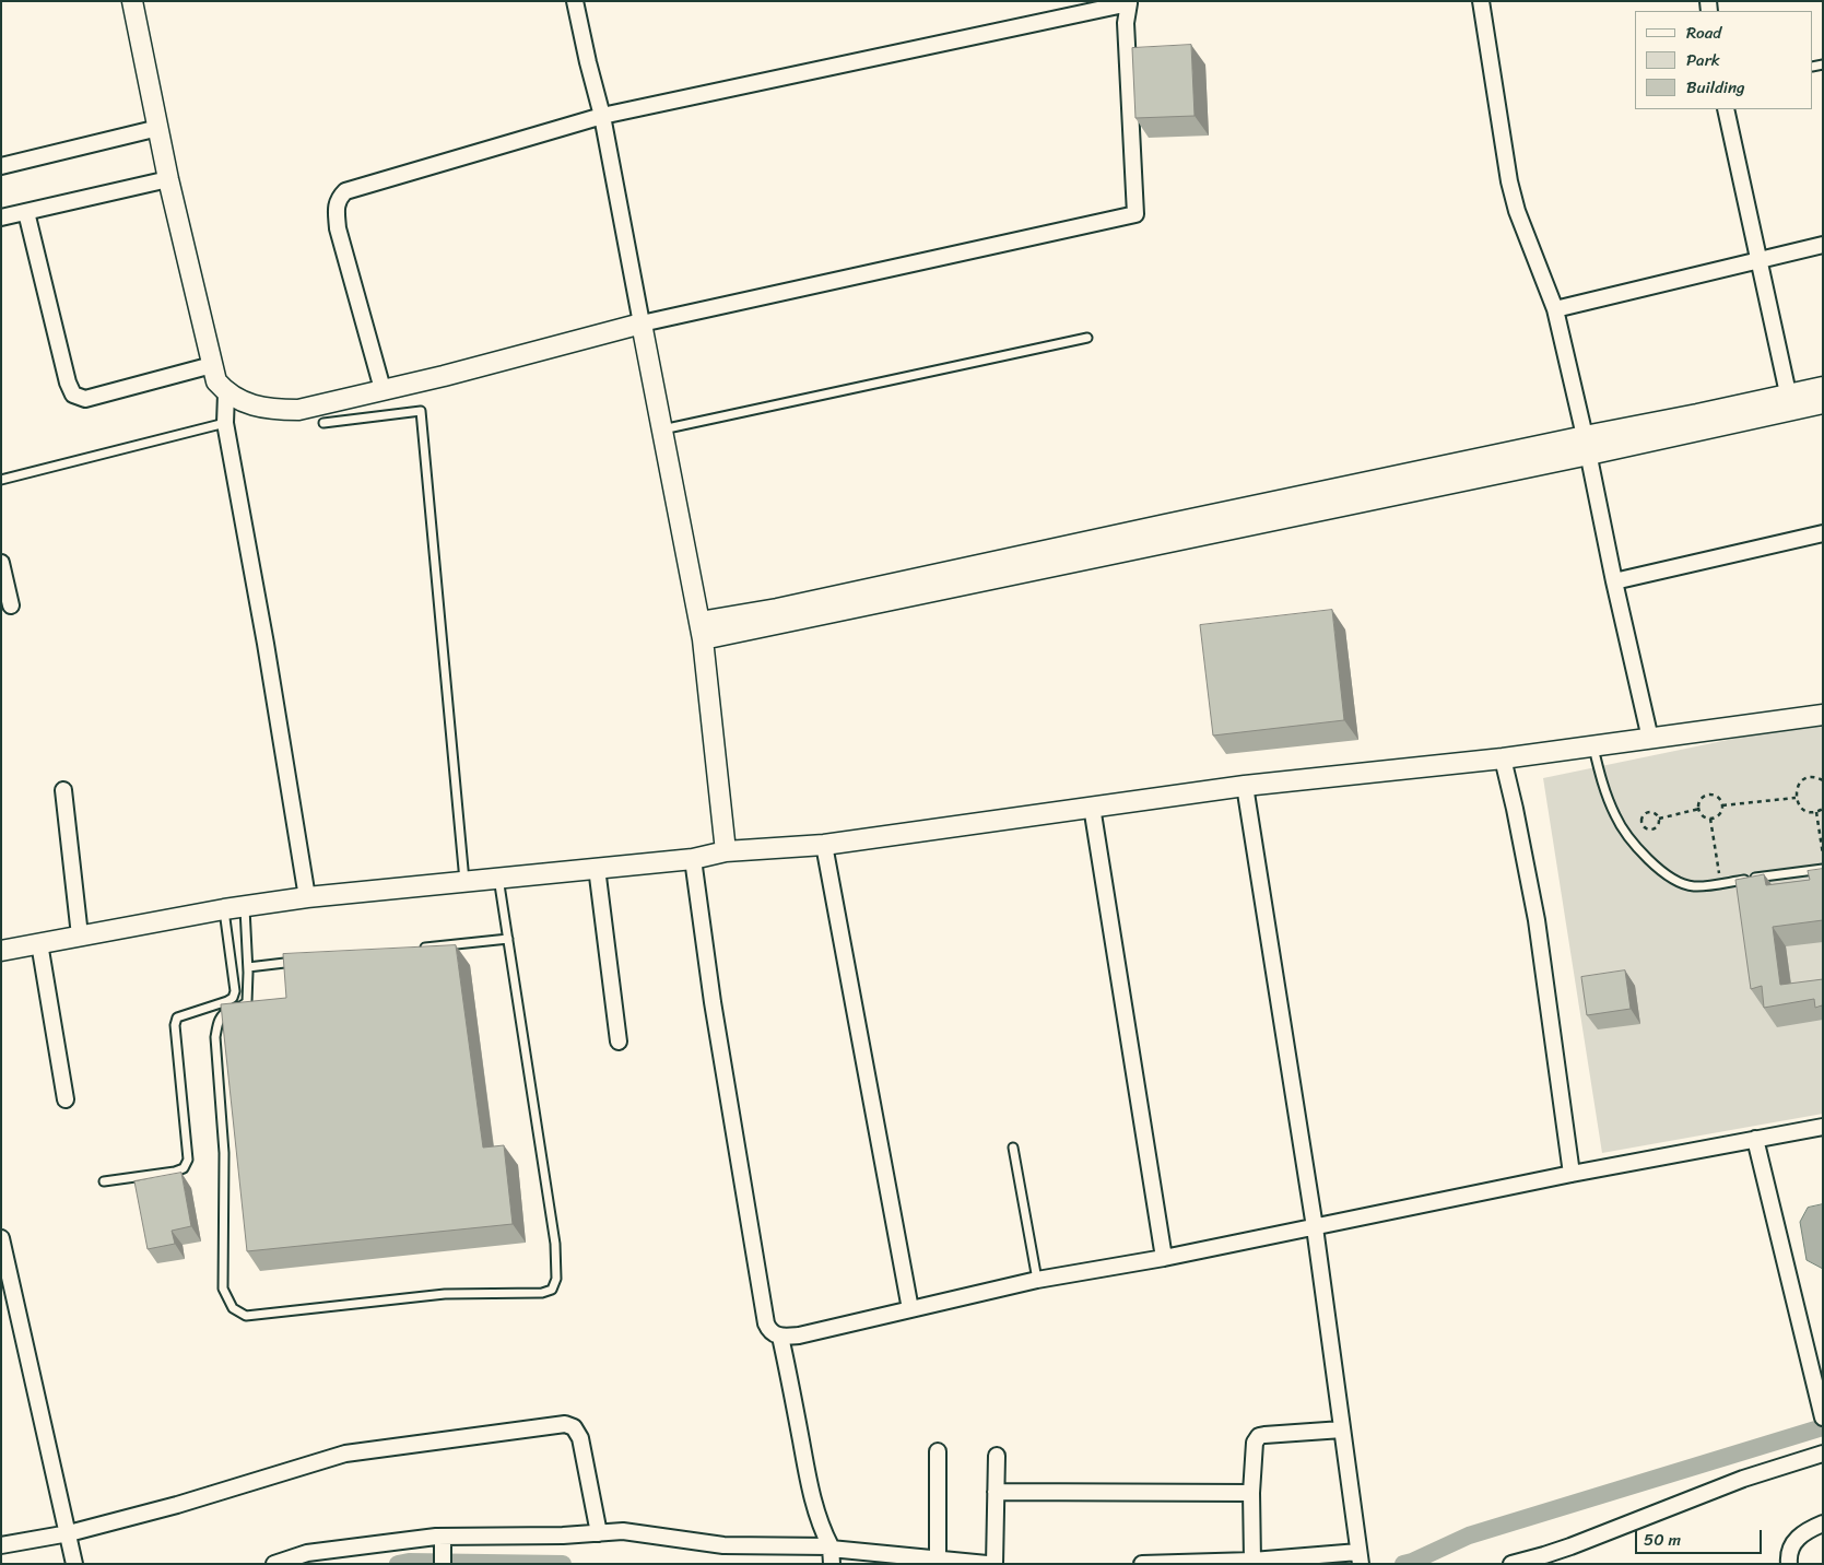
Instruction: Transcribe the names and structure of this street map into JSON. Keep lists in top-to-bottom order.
{
  "legend": ["Road", "Park", "Building"],
  "scale_bar": "50 m"
}
